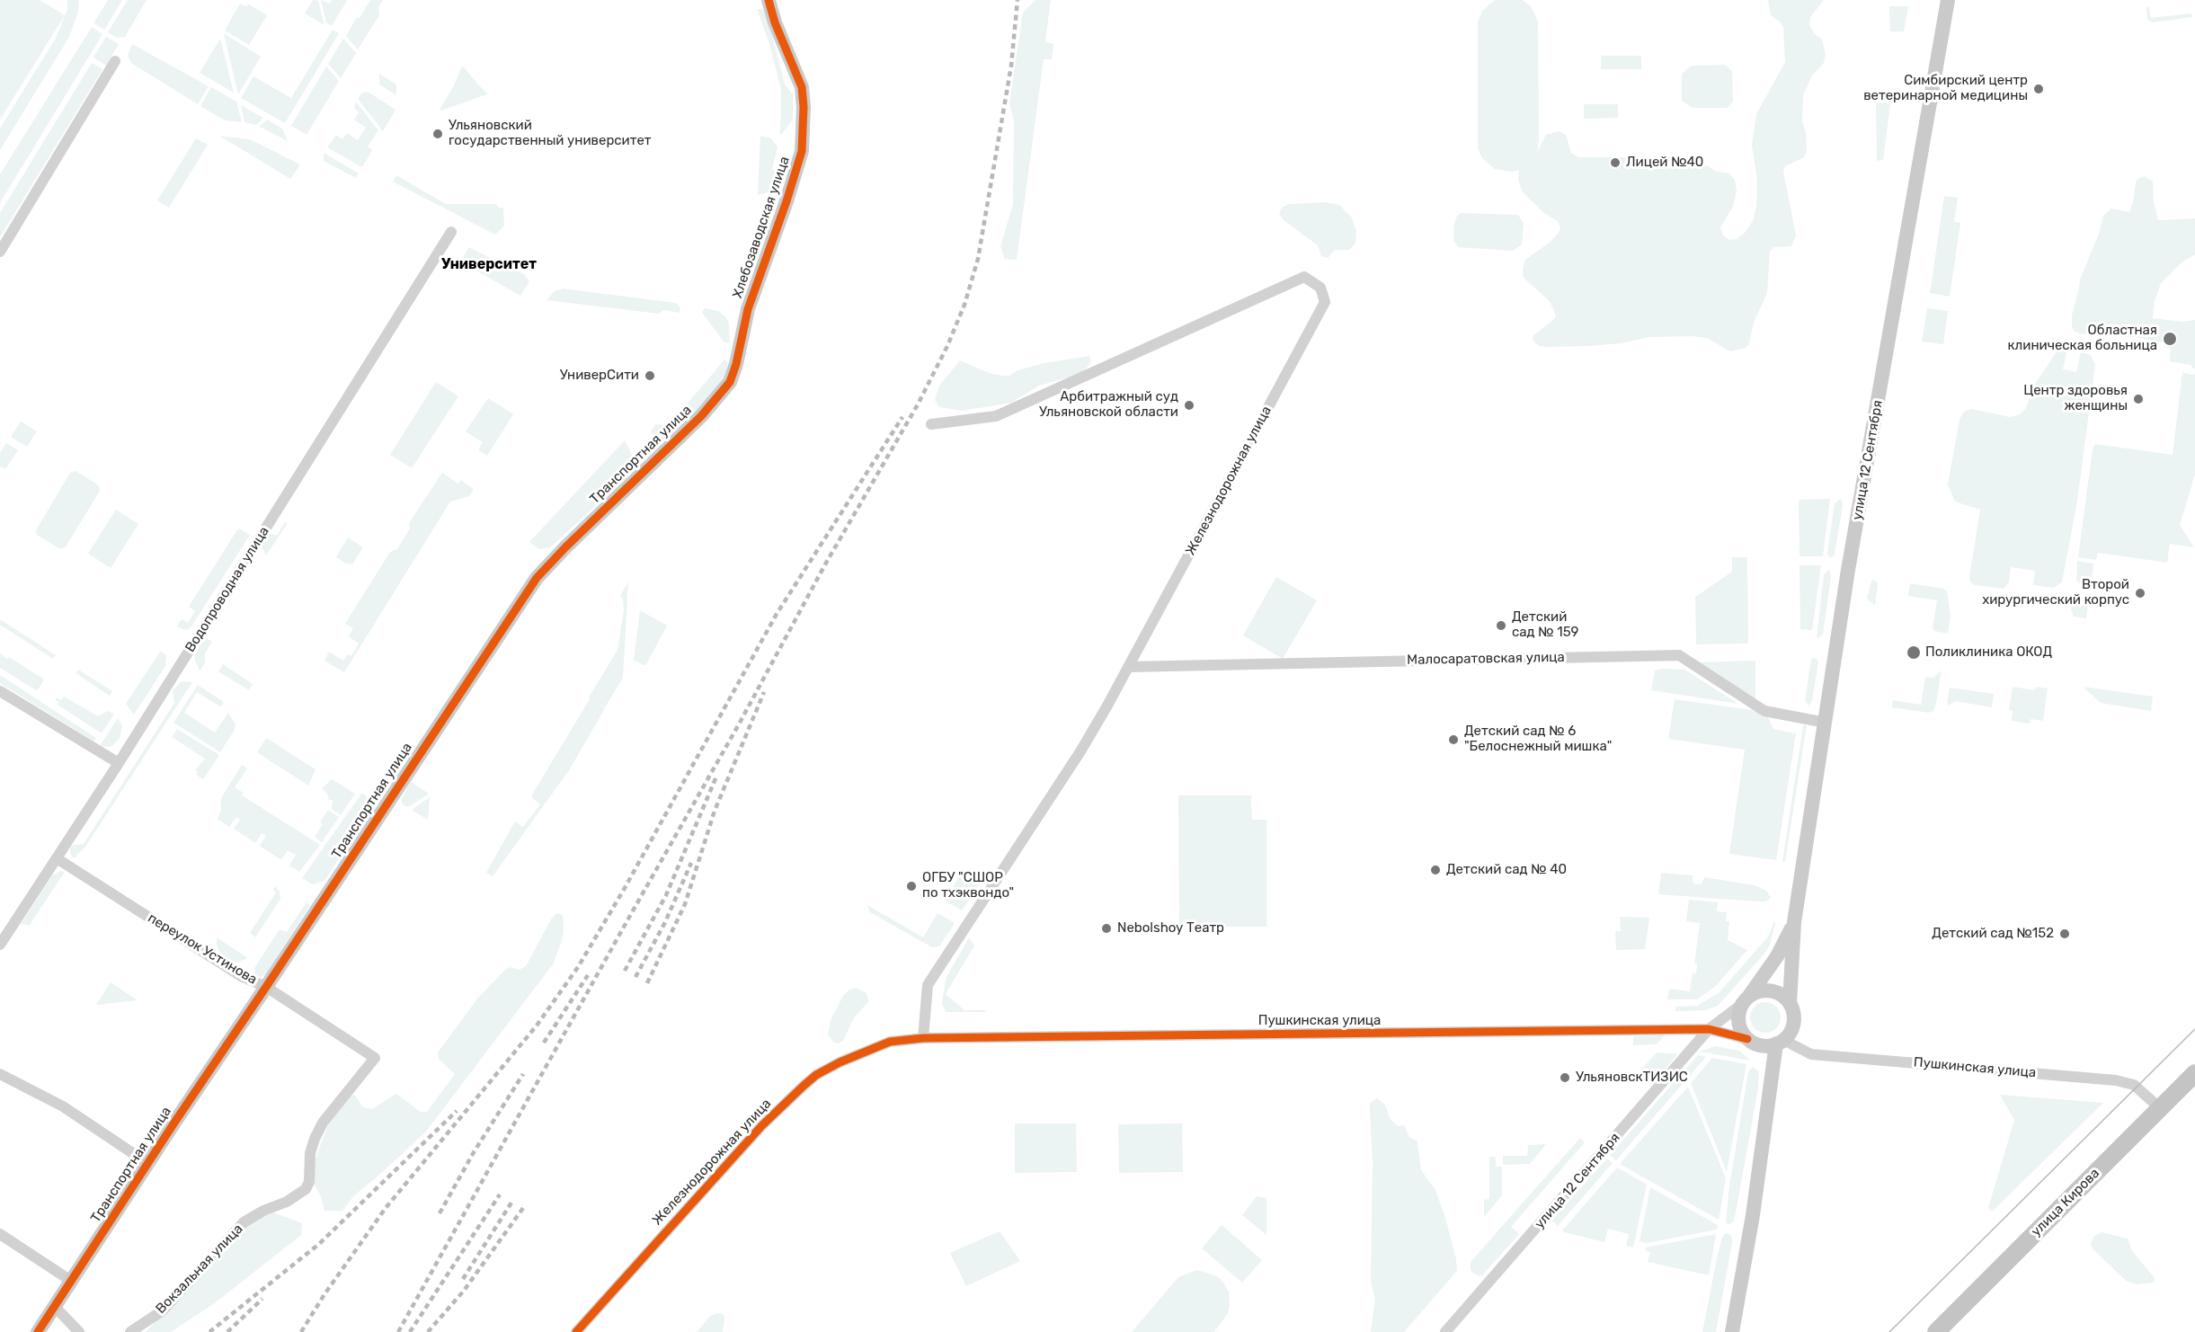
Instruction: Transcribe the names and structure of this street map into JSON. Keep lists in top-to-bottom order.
{
  "streets": {
    "main road": ["улица Кирова"],
    "street": [
      "Хлебозаводская улица",
      "Транспортная улица",
      "улица 12 Сентября",
      "Железнодорожная улица",
      "Водопроводная улица",
      "Малосаратовская улица",
      "переулок Устинова",
      "Пушкинская улица",
      "Вокзальная улица"
    ]
  },
  "crossings": [
    ["Хлебозаводская улица", "Транспортная улица"],
    ["Транспортная улица", "переулок Устинова"],
    ["улица 12 Сентября", "Малосаратовская улица"],
    ["улица 12 Сентября", "Пушкинская улица"],
    ["Железнодорожная улица", "Малосаратовская улица"],
    ["Железнодорожная улица", "Пушкинская улица"],
    ["Водопроводная улица", "переулок Устинова"],
    ["переулок Устинова", "Вокзальная улица"],
    ["Пушкинская улица", "улица Кирова"]
  ],
  "districts": ["Университет"],
  "places": [
    "Симбирский центр ветеринарной медицины",
    "Ульяновский государственный университет",
    "Лицей №40",
    "Областная клиническая больница",
    "УниверСити",
    "Центр здоровья женщины",
    "Арбитражный суд Ульяновской области",
    "Второй хирургический корпус",
    "Детский сад № 159",
    "Поликлиника ОКОД",
    "Детский сад № 6 \"Белоснежный мишка\"",
    "Детский сад № 40",
    "ОГБУ \"СШОР по тхэквондо\"",
    "Nebolshoy Театр",
    "Детский сад №152",
    "УльяновскТИЗИС"
  ]
}
